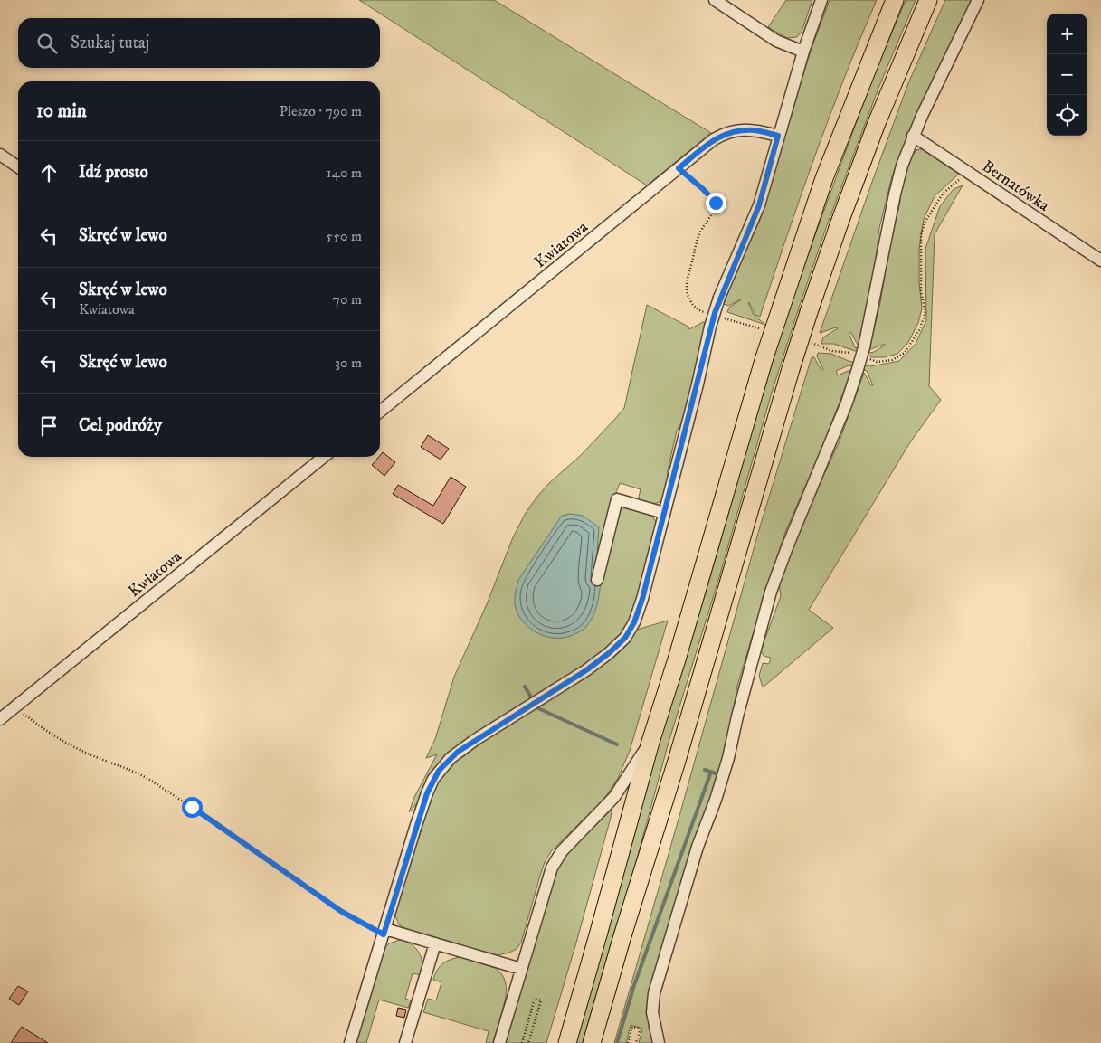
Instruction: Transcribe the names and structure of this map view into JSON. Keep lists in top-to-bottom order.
{
  "streets": {
    "street": ["Bernatówka", "Kwiatowa"]
  },
  "page": {
    "map_buttons": ["+", "−"],
    "search": "Szukaj tutaj",
    "heading": ["10 min", "Pieszo · 790 m"],
    "list": [
      ["Idź prosto", "140 m"],
      ["Skręć w lewo", "550 m"],
      ["Skręć w lewo", "Kwiatowa", "70 m"],
      ["Skręć w lewo", "30 m"],
      "Cel podróży"
    ]
  }
}
